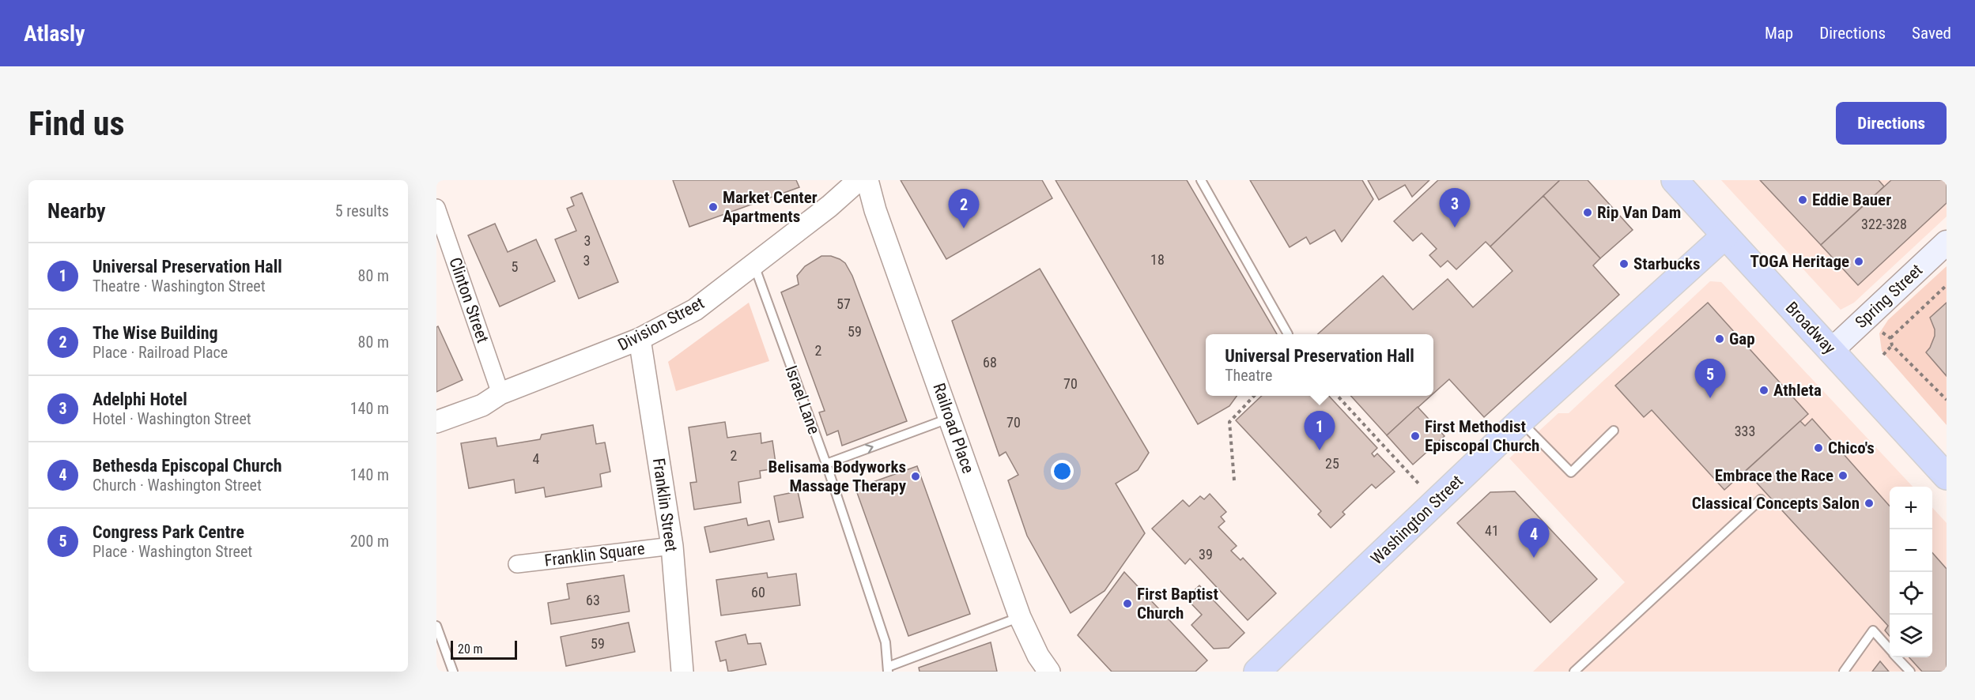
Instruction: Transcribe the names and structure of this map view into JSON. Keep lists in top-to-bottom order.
{
  "streets": {
    "highway": ["Broadway", "Washington Street"],
    "main road": ["Spring Street"],
    "street": [
      "Clinton Street",
      "Division Street",
      "Railroad Place",
      "Franklin Street",
      "Franklin Square"
    ],
    "lane": ["Israel Lane"]
  },
  "crossings": [
    ["Spring Street", "Broadway"],
    ["Clinton Street", "Division Street"],
    ["Division Street", "Israel Lane"],
    ["Division Street", "Franklin Street"],
    ["Broadway", "Washington Street"],
    ["Franklin Street", "Franklin Square"]
  ],
  "places": [
    "Eddie Bauer",
    "Market Center Apartments",
    "Rip Van Dam",
    "TOGA Heritage",
    "Starbucks",
    "Gap",
    "Athleta",
    "First Methodist Episcopal Church",
    "Chico's",
    "Embrace the Race",
    "Belisama Bodyworks Massage Therapy",
    "Classical Concepts Salon",
    "First Baptist Church"
  ],
  "house_numbers": [
    "322-328",
    "3",
    "18",
    "3",
    "5",
    "57",
    "59",
    "2",
    "68",
    "70",
    "70",
    "333",
    "2",
    "4",
    "25",
    "41",
    "39",
    "60",
    "63",
    "59"
  ],
  "scale_bar": "20 m",
  "page": {
    "header": "Atlasly",
    "nav": ["Map", "Directions", "Saved"],
    "buttons": "Directions",
    "title": "Find us",
    "heading": ["Nearby", "5 results"],
    "pins": [
      "3",
      "2",
      "5",
      "1",
      "4"
    ],
    "list": [
      {
        "mark": "1",
        "name": "Universal Preservation Hall",
        "note": "Theatre · Washington Street",
        "value": "80 m"
      },
      {
        "mark": "2",
        "name": "The Wise Building",
        "note": "Place · Railroad Place",
        "value": "80 m"
      },
      {
        "mark": "3",
        "name": "Adelphi Hotel",
        "note": "Hotel · Washington Street",
        "value": "140 m"
      },
      {
        "mark": "4",
        "name": "Bethesda Episcopal Church",
        "note": "Church · Washington Street",
        "value": "140 m"
      },
      {
        "mark": "5",
        "name": "Congress Park Centre",
        "note": "Place · Washington Street",
        "value": "200 m"
      }
    ],
    "popup": ["Universal Preservation Hall", "Theatre"],
    "map_buttons": ["+", "−"],
    "scale": "20 m"
  }
}
